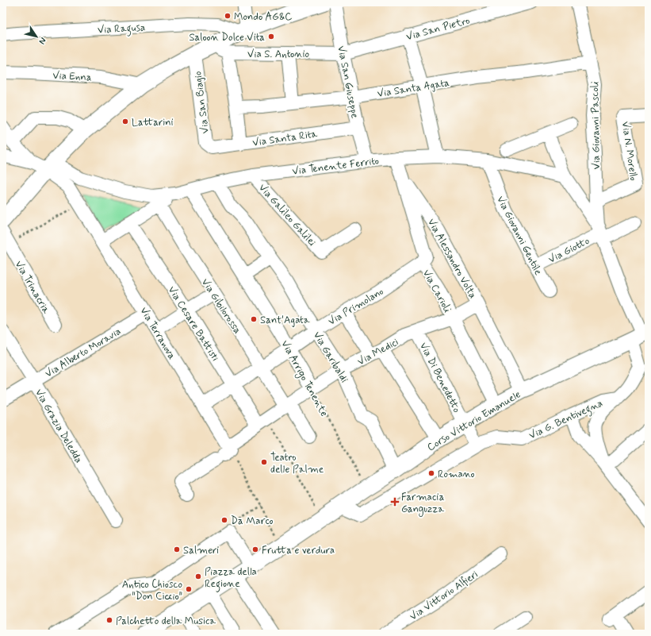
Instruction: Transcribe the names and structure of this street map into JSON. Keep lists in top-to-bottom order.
{
  "streets": {
    "main road": ["Corso Vittorio Emanuele"],
    "street": [
      "Via Ragusa",
      "Via San Pietro",
      "Via S. Antonio",
      "Via Enna",
      "Via San Giuseppe",
      "Via Santa Agata",
      "Via San Biagio",
      "Via Giovanni Pascoli",
      "Via Santa Rita",
      "Via N. Morello",
      "Via Tenente Ferrito",
      "Via Galileo Galilei",
      "Via Giovanni Gentile",
      "Via Giotto",
      "Via Alessandro Volta",
      "Via Trinacria",
      "Via Carioli",
      "Via Gibilorossa",
      "Via Primolano",
      "Via Cesare Battisti",
      "Via Terranova",
      "Via Medici",
      "Via Alberto Moravia",
      "Via Garibaldi",
      "Via Di Benedetto",
      "Via Arrigo Tenente",
      "Via G. Bentivegna",
      "Via Grazia Deledda",
      "Via Vittorio Alfieri"
    ]
  },
  "crossings": [
    ["Via San Pietro", "Via S. Antonio"],
    ["Via San Pietro", "Via San Giuseppe"],
    ["Via S. Antonio", "Via San Giuseppe"],
    ["Via San Giuseppe", "Via Santa Agata"],
    ["Via San Giuseppe", "Via Santa Rita"],
    ["Via San Giuseppe", "Via Tenente Ferrito"],
    ["Via Santa Agata", "Via Giovanni Pascoli"],
    ["Via San Biagio", "Via Santa Rita"],
    ["Via Giovanni Pascoli", "Via N. Morello"],
    ["Via Tenente Ferrito", "Via Galileo Galilei"],
    ["Via Tenente Ferrito", "Via Giovanni Gentile"],
    ["Via Tenente Ferrito", "Via Gibilorossa"],
    ["Via Tenente Ferrito", "Via Terranova"],
    ["Via Tenente Ferrito", "Via Garibaldi"],
    ["Via Tenente Ferrito", "Via Arrigo Tenente"],
    ["Via Giovanni Gentile", "Via Giotto"],
    ["Via Alessandro Volta", "Via Medici"],
    ["Via Alessandro Volta", "Corso Vittorio Emanuele"],
    ["Via Carioli", "Via Primolano"],
    ["Via Carioli", "Via Medici"],
    ["Via Carioli", "Corso Vittorio Emanuele"],
    ["Via Gibilorossa", "Via Primolano"],
    ["Via Gibilorossa", "Via Medici"],
    ["Via Primolano", "Via Cesare Battisti"],
    ["Via Primolano", "Via Terranova"],
    ["Via Primolano", "Via Garibaldi"],
    ["Via Primolano", "Via Arrigo Tenente"],
    ["Via Cesare Battisti", "Via Medici"],
    ["Via Terranova", "Via Medici"],
    ["Via Terranova", "Via Alberto Moravia"],
    ["Via Medici", "Via Garibaldi"],
    ["Via Medici", "Via Di Benedetto"],
    ["Via Medici", "Via Arrigo Tenente"],
    ["Via Alberto Moravia", "Via Grazia Deledda"],
    ["Via Garibaldi", "Corso Vittorio Emanuele"],
    ["Via Di Benedetto", "Via G. Bentivegna"],
    ["Via Di Benedetto", "Corso Vittorio Emanuele"],
    ["Via Arrigo Tenente", "Corso Vittorio Emanuele"]
  ],
  "places": {
    "other": [
      "Mondo AG&C",
      "Saloon Dolce Vita",
      "Lattarini",
      "Sant'Agata",
      "Teatro delle Palme",
      "Romano",
      "Da Marco",
      "Salmeri",
      "Frutta e verdura",
      "Piazza della Regione",
      "Antico Chiosco \"Don Ciccio\"",
      "Palchetto della Musica"
    ],
    "health": ["Farmacia Ganguzza"]
  },
  "north": "bottom right"
}
